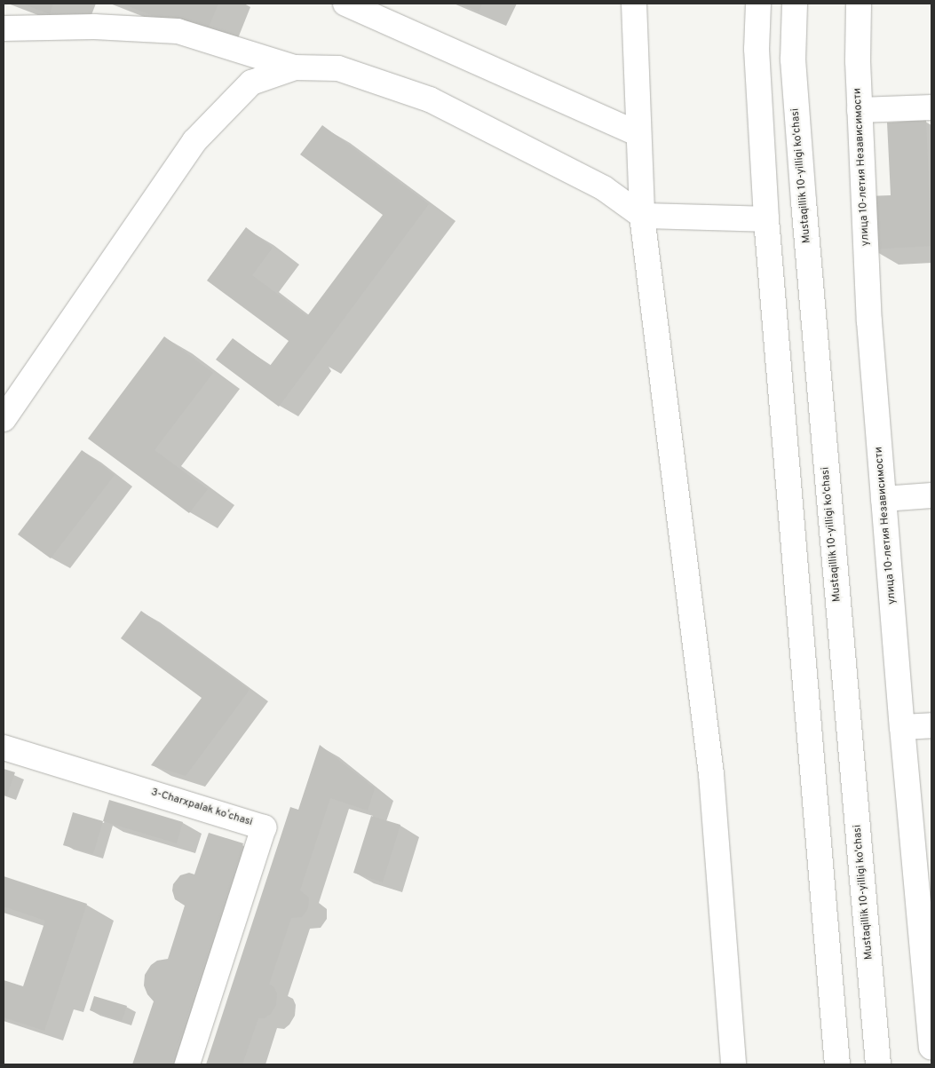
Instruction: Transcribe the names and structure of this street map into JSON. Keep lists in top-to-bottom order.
{
  "streets": {
    "main road": ["улица 10-летия Независимости", "Mustaqillik 10-yilligi ko'chasi", "3-Charxpalak koʻchasi"]
  }
}
